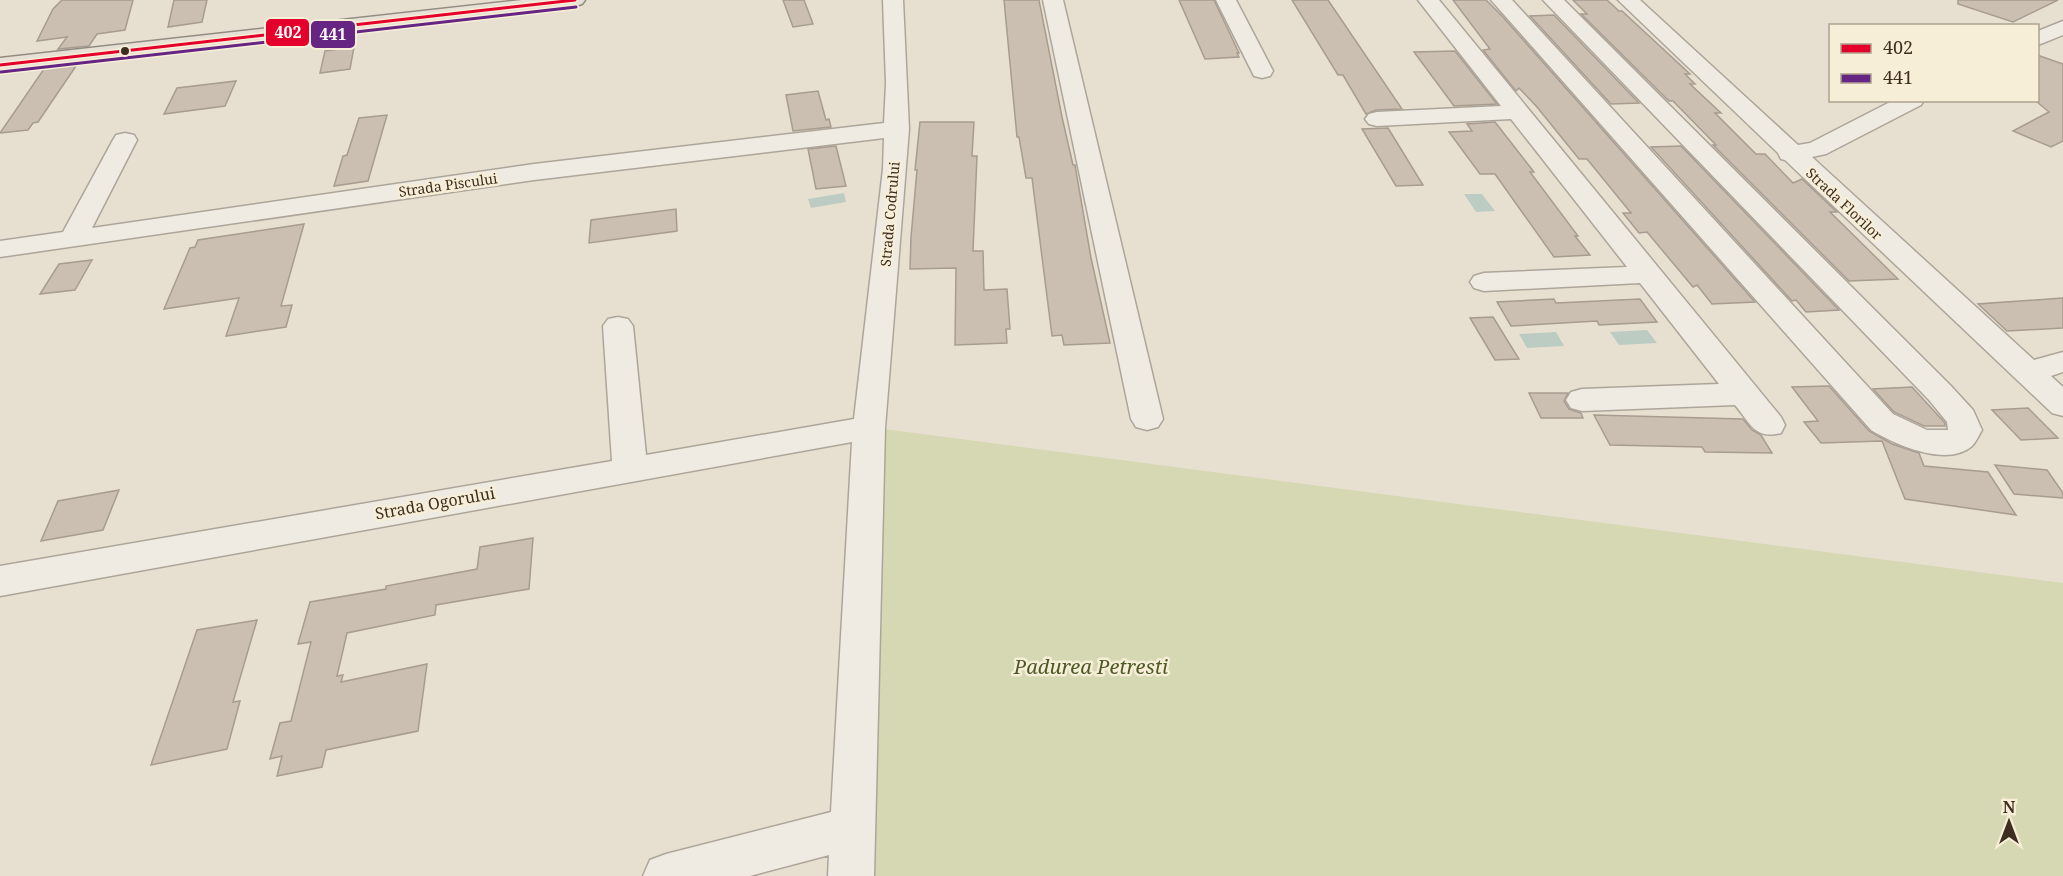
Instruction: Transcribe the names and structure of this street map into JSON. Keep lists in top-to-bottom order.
{
  "streets": {
    "street": [
      "Strada Piscului",
      "Strada Florilor",
      "Strada Codrului",
      "Strada Ogorului"
    ]
  },
  "crossings": [
    ["Strada Piscului", "Strada Codrului"],
    ["Strada Codrului", "Strada Ogorului"]
  ],
  "parks": ["Padurea Petresti"],
  "lines": ["transit line 402", "transit line 441"],
  "legend": ["402", "441"],
  "north": "top"
}
